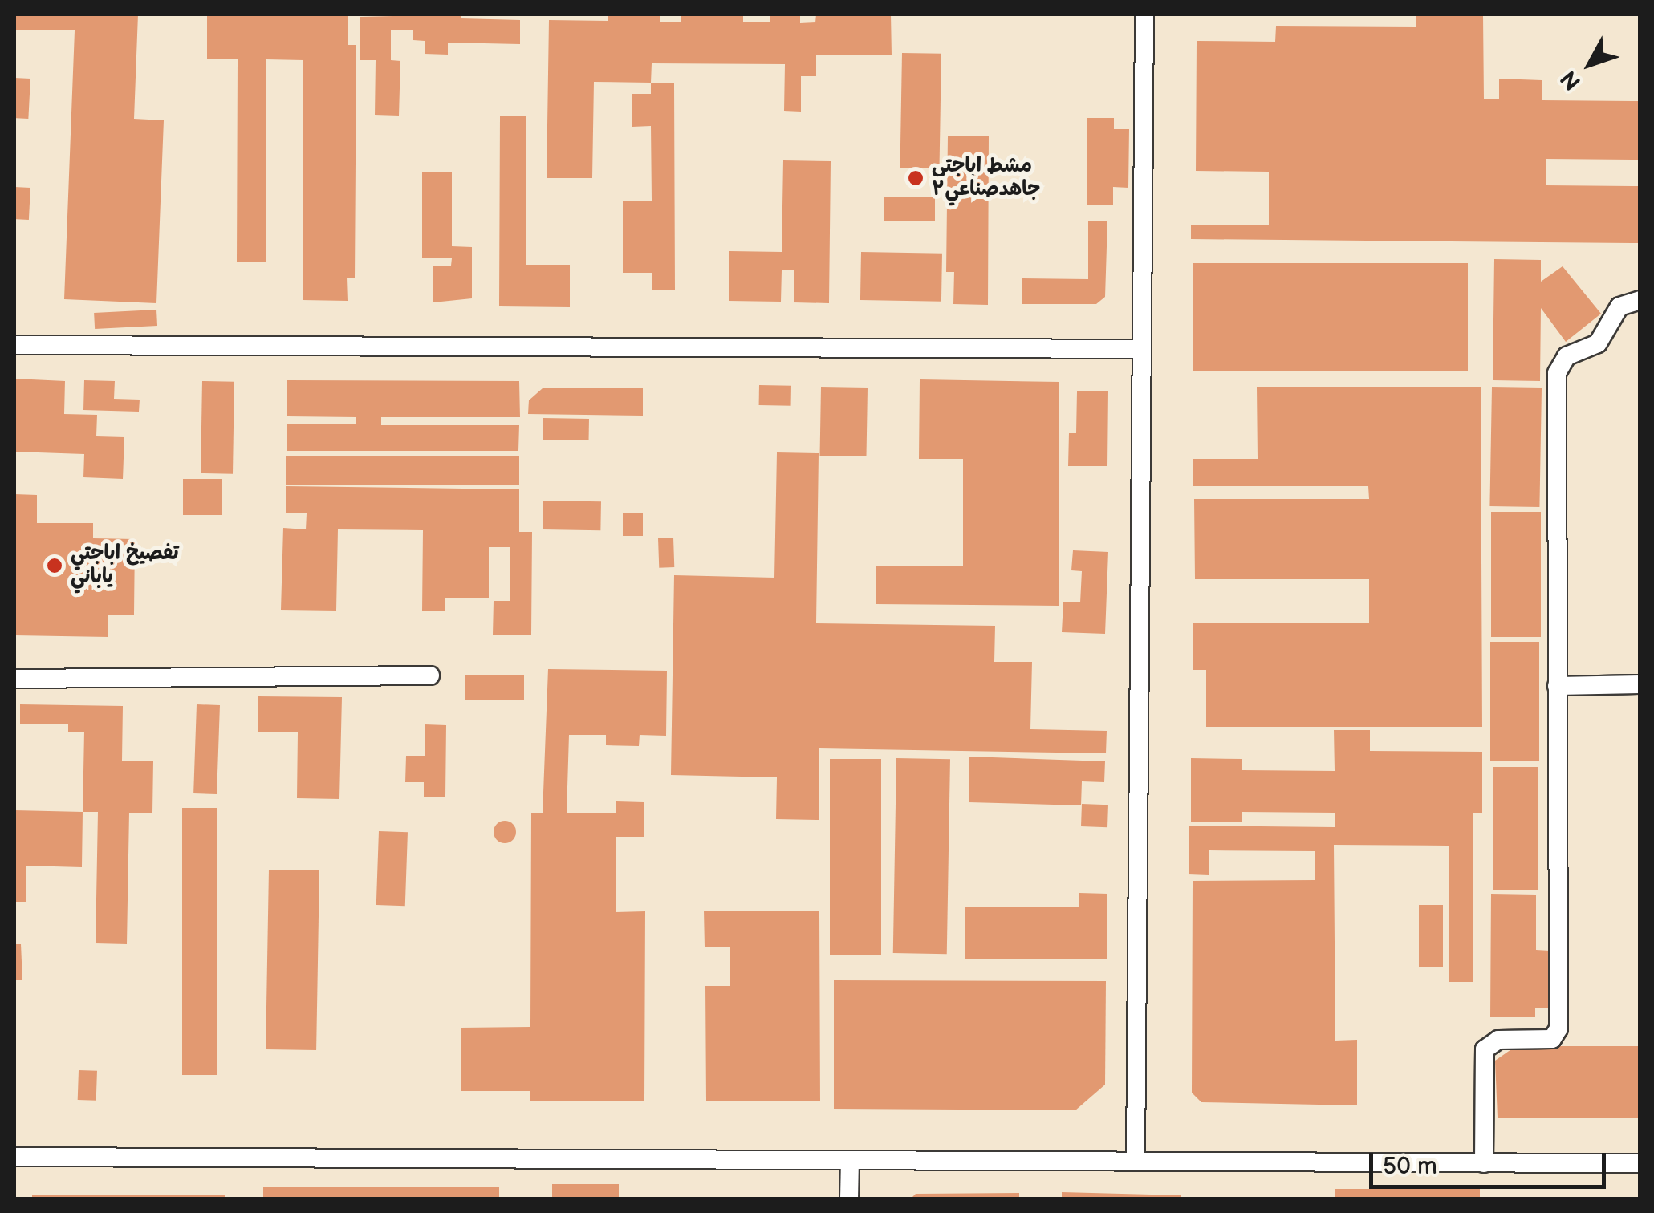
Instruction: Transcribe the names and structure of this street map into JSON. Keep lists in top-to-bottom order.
{
  "places": ["مشط اباجتي جاهدصناعي٣", "تفصيخ اباجتي ياباني"],
  "scale_bar": "50 m",
  "north": "bottom left"
}
